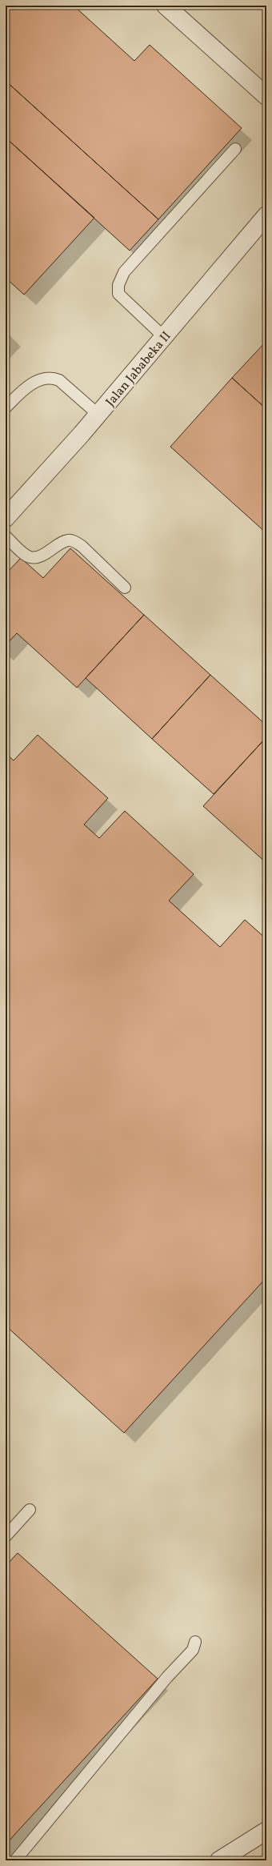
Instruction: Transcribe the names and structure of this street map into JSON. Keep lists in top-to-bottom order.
{
  "streets": {
    "street": ["Jalan Jababeka II"]
  }
}
